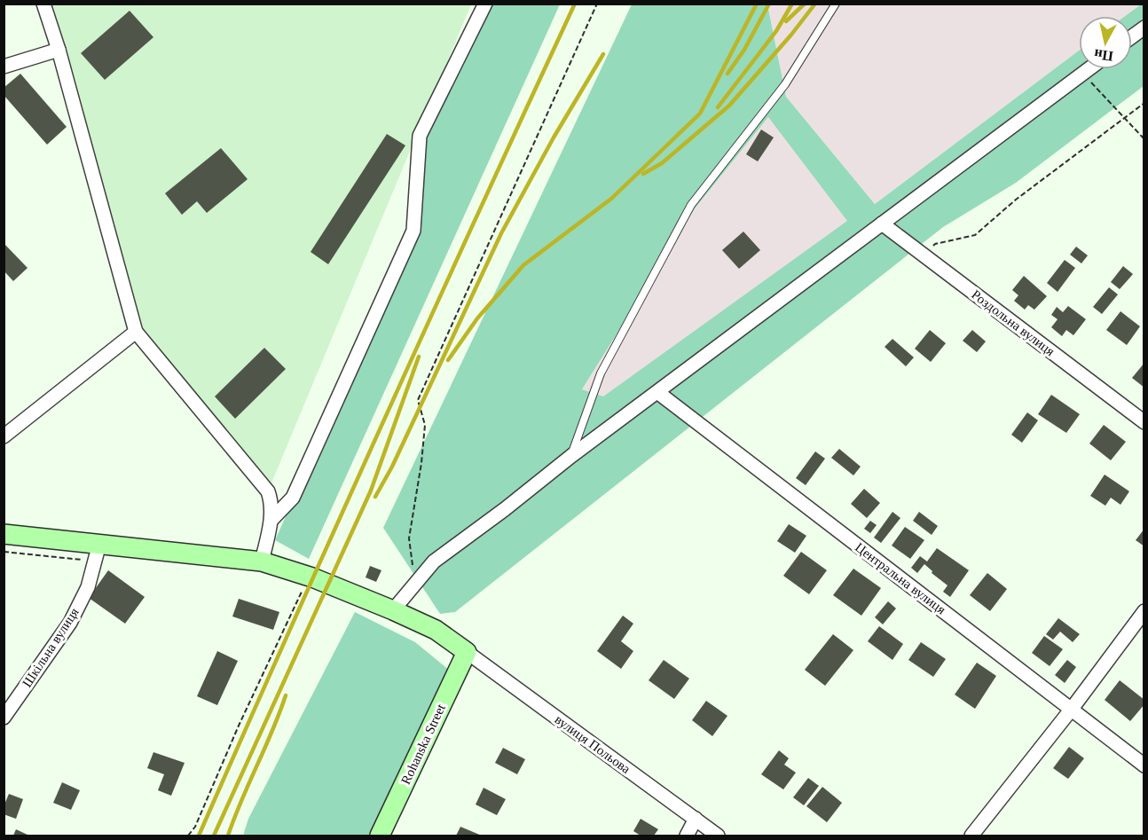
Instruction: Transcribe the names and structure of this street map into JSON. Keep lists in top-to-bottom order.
{
  "streets": {
    "street": [
      "Роздольна вулиця",
      "Центральна вулиця",
      "Шкільна вулиця",
      "Rohanska Street",
      "вулиця Польова"
    ]
  },
  "crossings": [
    ["Rohanska Street", "вулиця Польова"]
  ],
  "north": "bottom"
}
